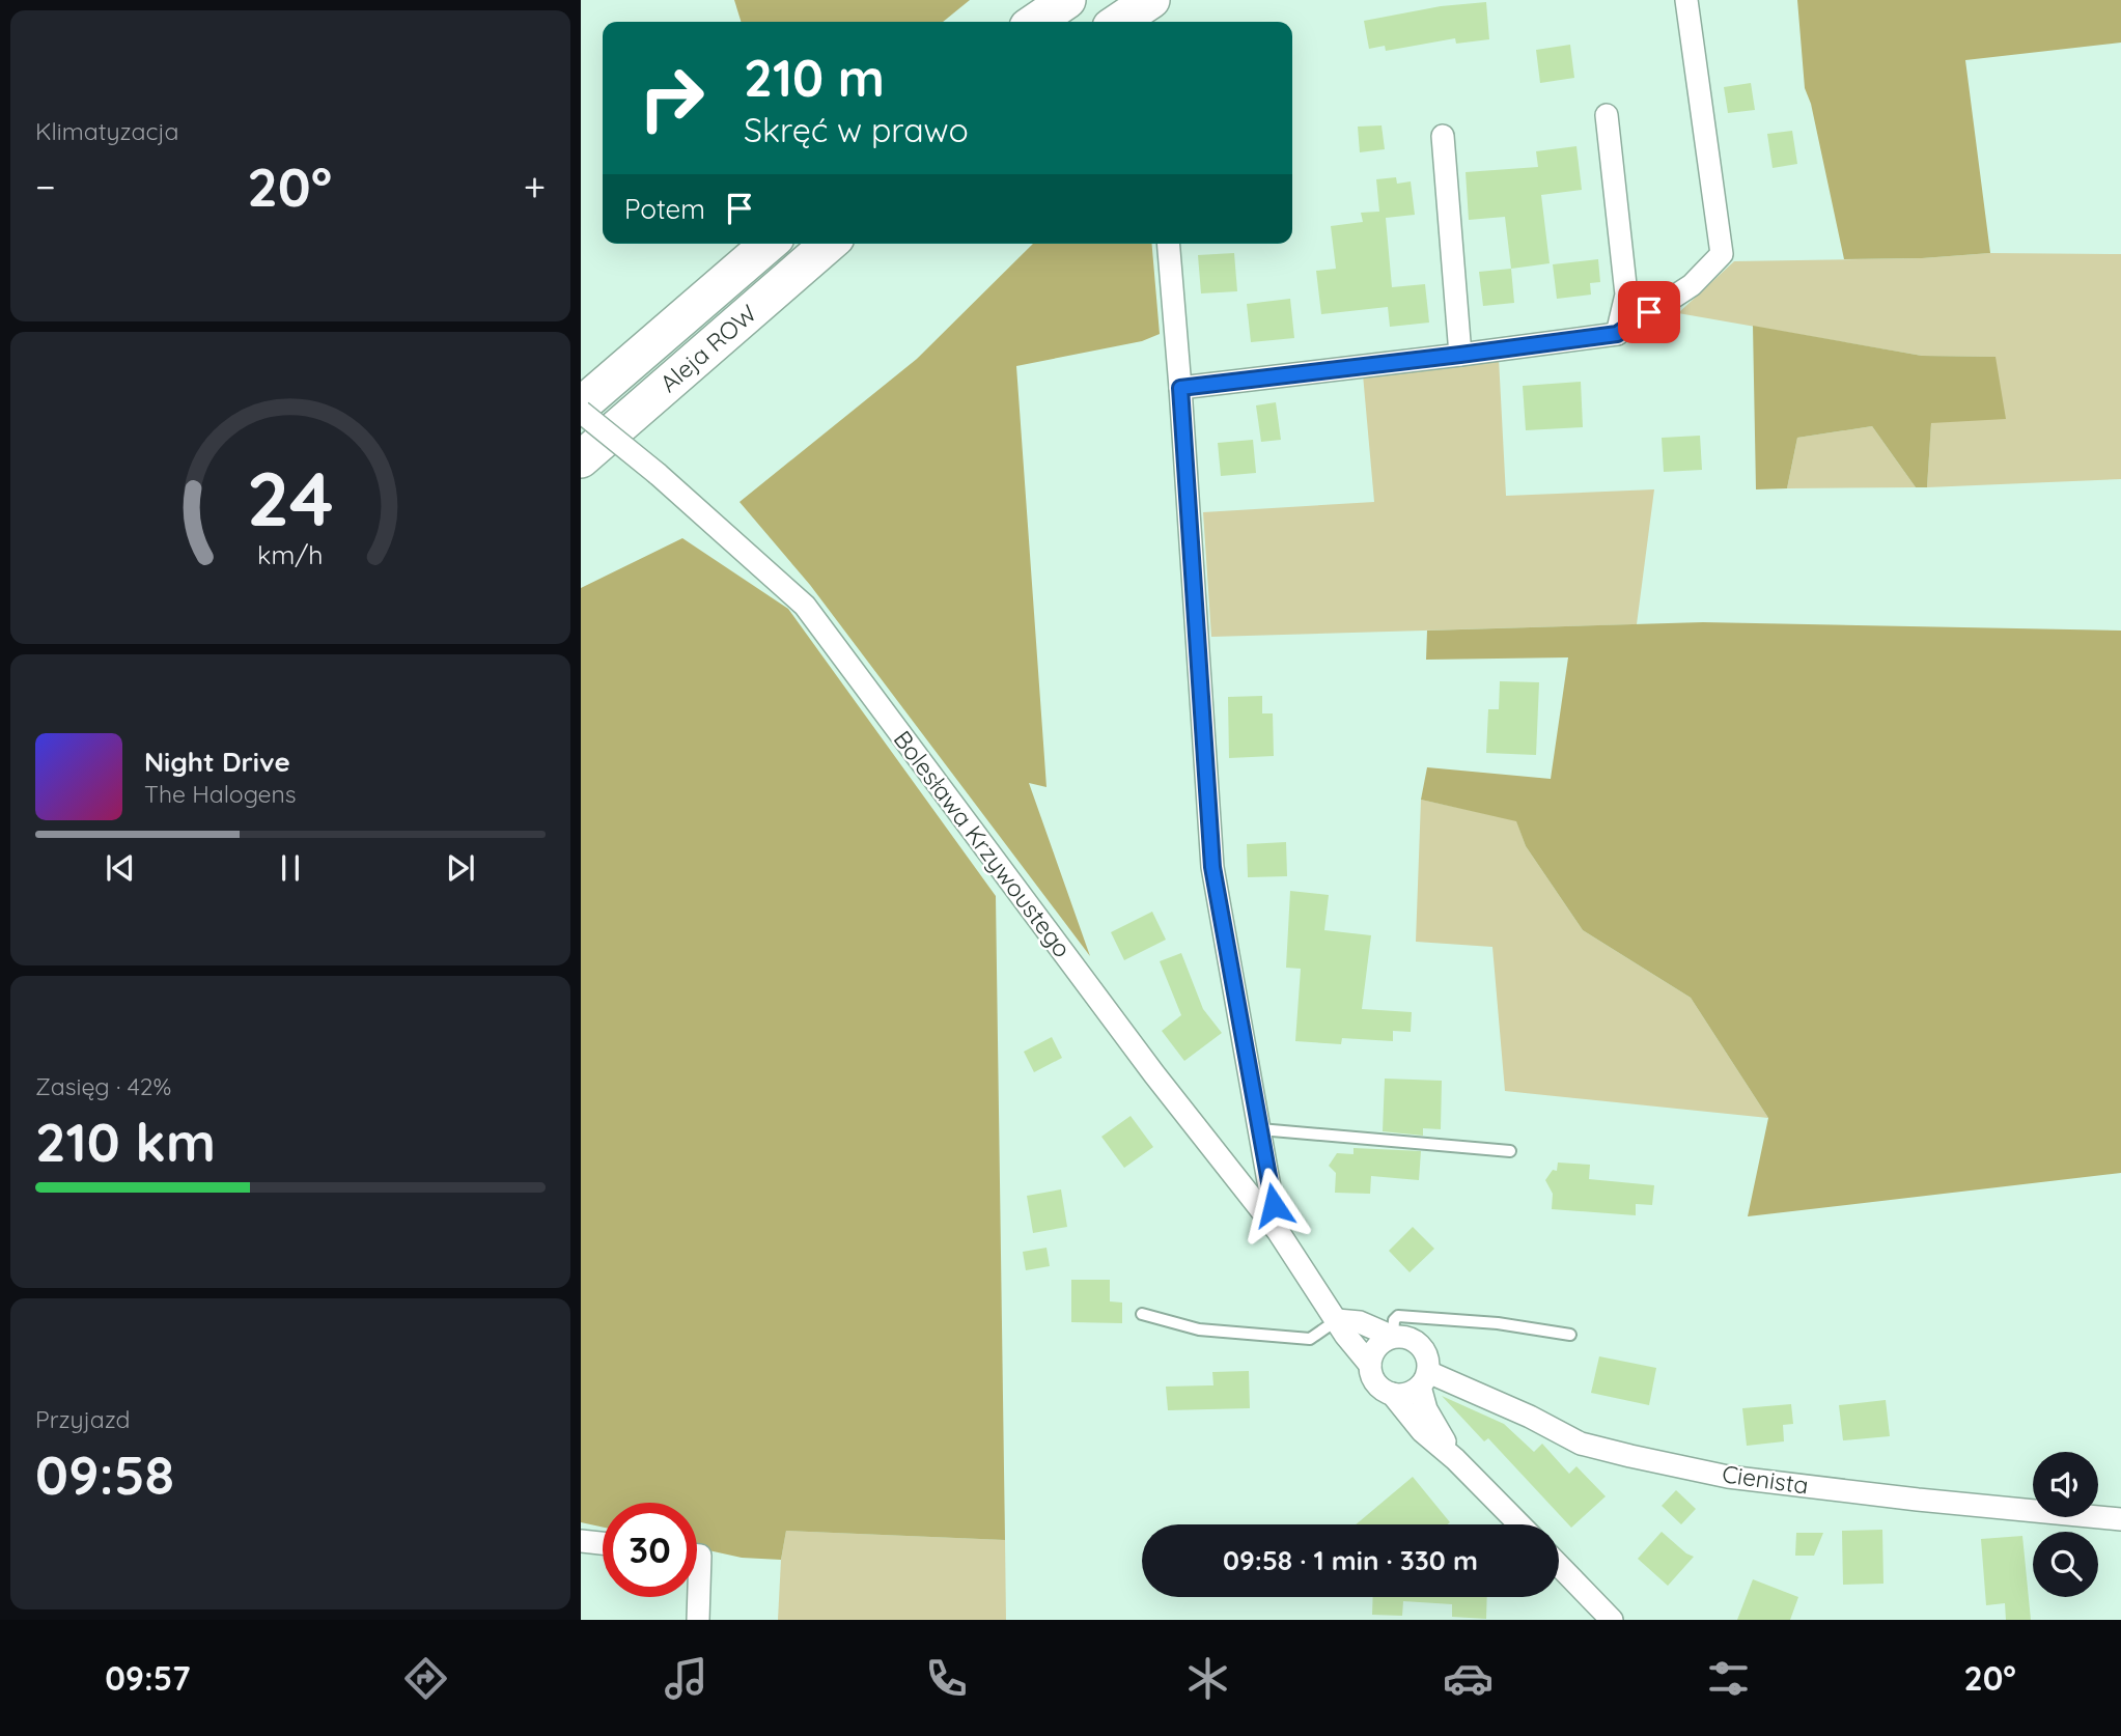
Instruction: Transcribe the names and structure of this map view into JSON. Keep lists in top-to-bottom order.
{
  "streets": {
    "main road": ["Aleja ROW"],
    "street": ["Bolesława Krzywoustego", "Cienista"]
  },
  "crossings": [
    ["Bolesława Krzywoustego", "Cienista"]
  ],
  "page": {
    "tile": [
      "Klimatyzacja",
      ["Zasięg · 42%", "210 km"],
      ["Przyjazd", "09:58"]
    ],
    "turn": ["210 m", "Skręć w prawo"],
    "heat": ["−", "20°", "+"],
    "then": "Potem",
    "song": ["Night Drive", "The Halogens"],
    "limit": "30",
    "trip": "09:58 · 1 min · 330 m",
    "tabs": ["09:57", "20°"],
    "gauge": ["24", "km/h"]
  }
}
